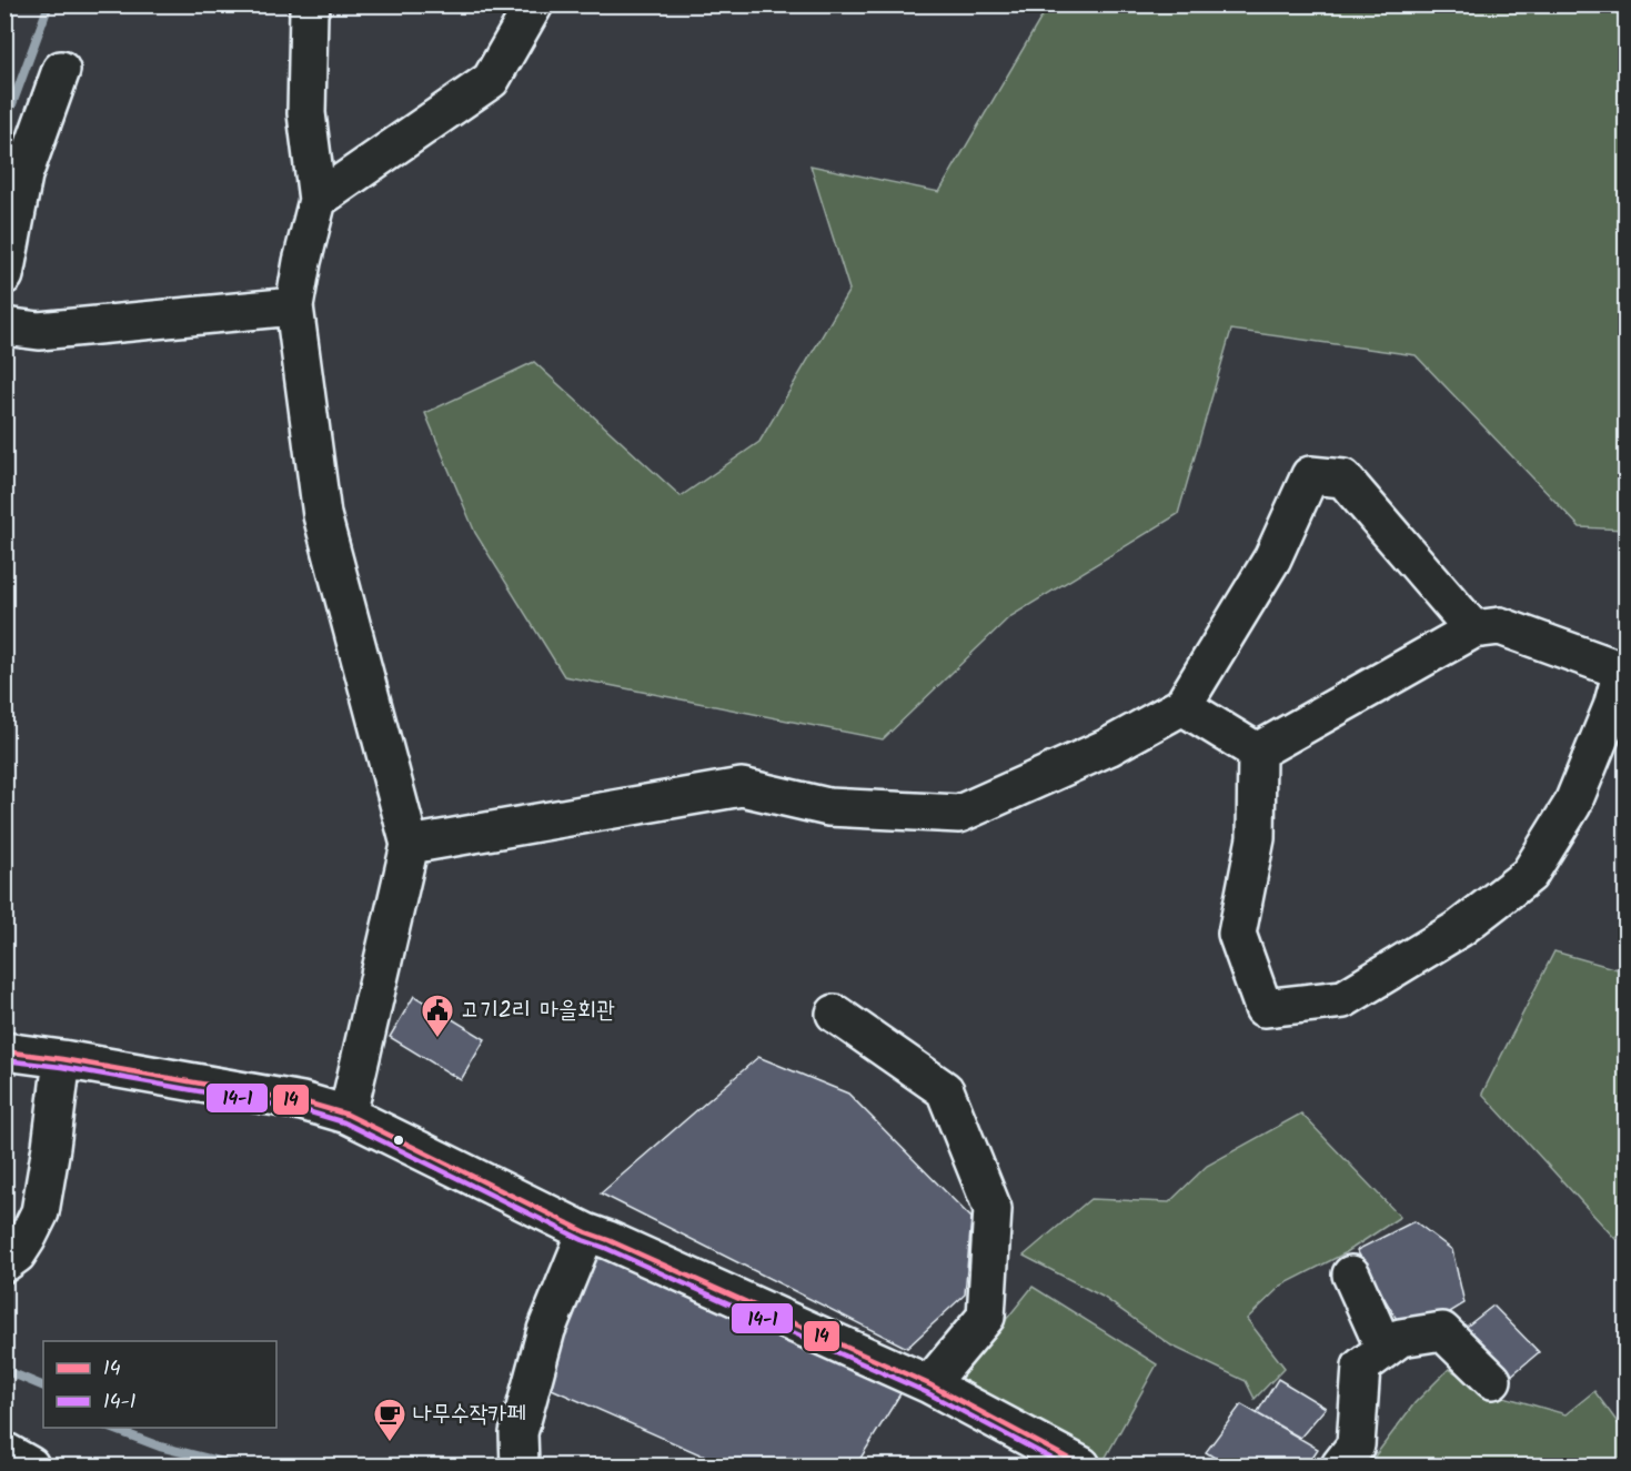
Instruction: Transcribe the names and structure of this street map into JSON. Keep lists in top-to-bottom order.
{
  "places": {
    "public building": ["고기2리 마을회관"],
    "cafe": ["나무수작카페"]
  },
  "lines": ["transit line 14", "transit line 14-1"],
  "legend": ["14", "14-1"]
}
